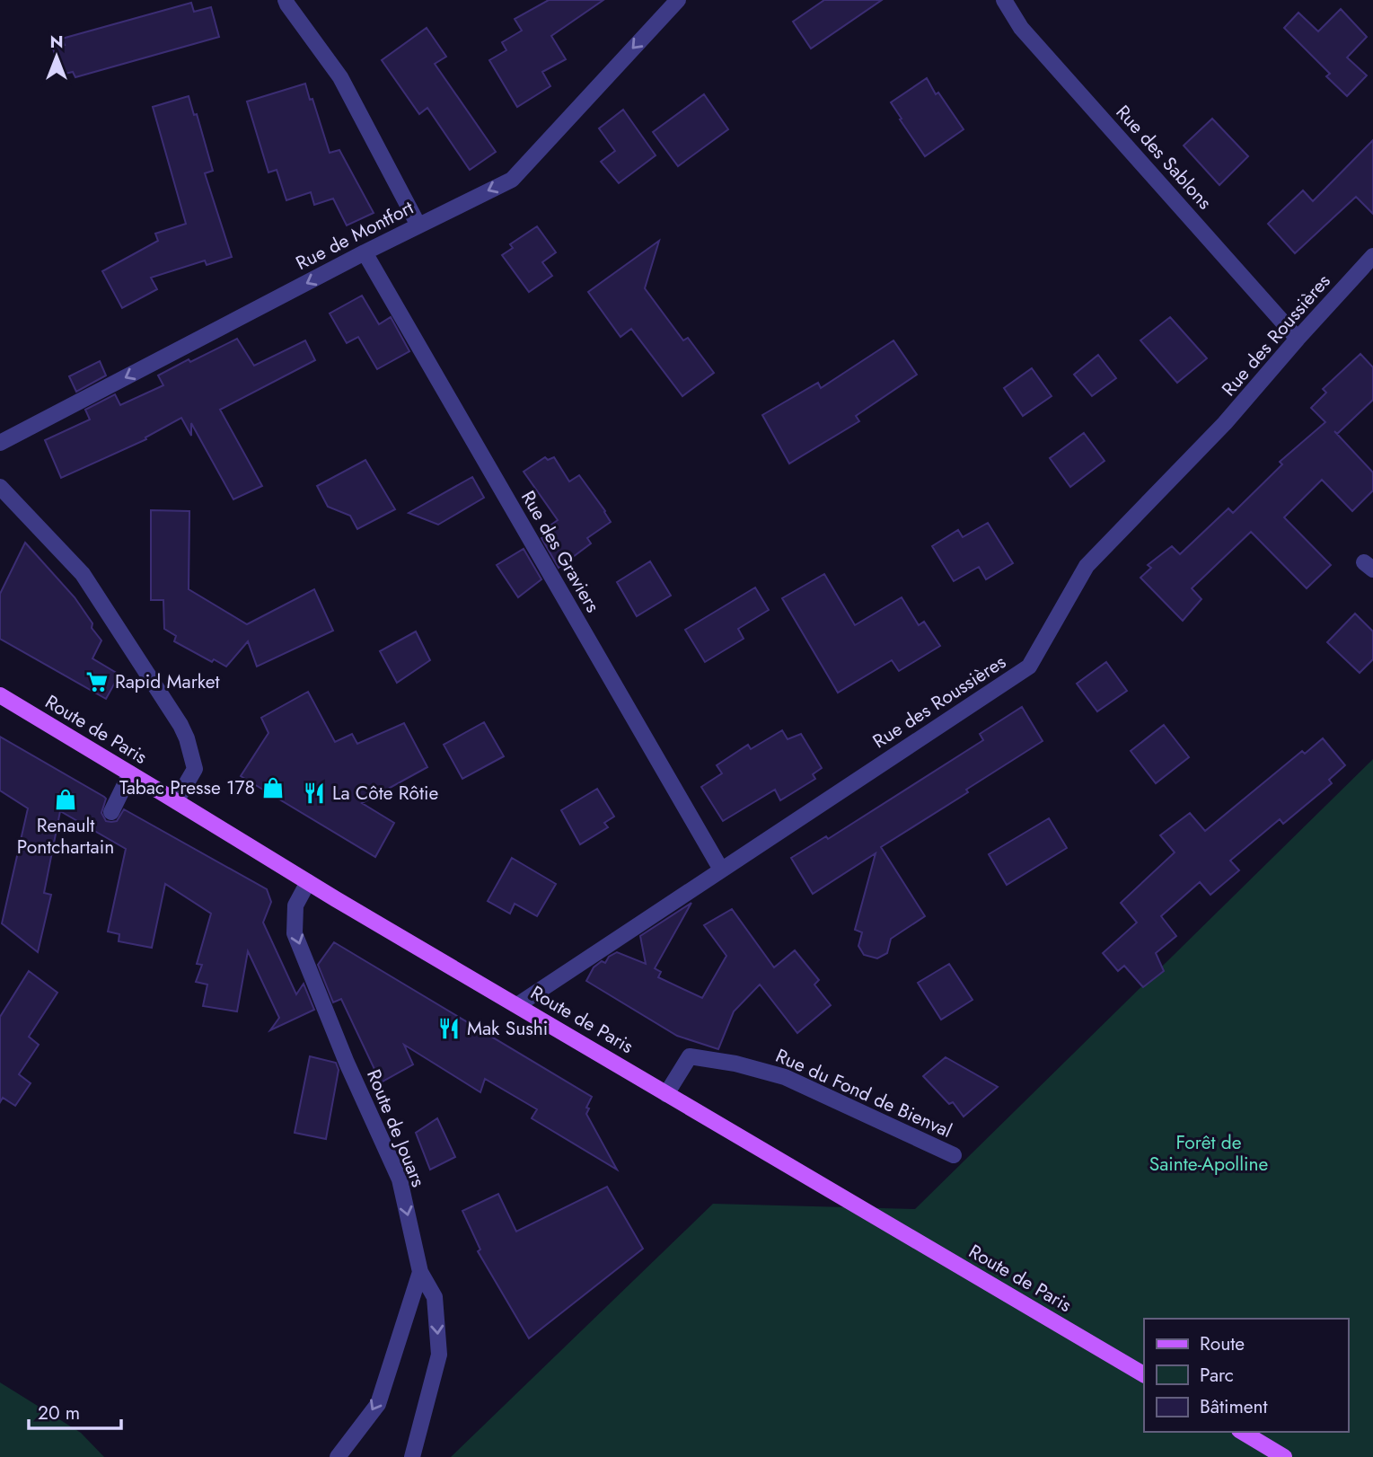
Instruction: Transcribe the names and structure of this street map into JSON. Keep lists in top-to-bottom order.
{
  "streets": {
    "main road": ["Route de Paris"],
    "street": [
      "Rue des Sablons",
      "Rue de Montfort",
      "Rue des Roussières",
      "Rue des Graviers",
      "Rue du Fond de Bienval",
      "Route de Jouars"
    ]
  },
  "crossings": [
    ["Rue des Sablons", "Rue des Roussières"],
    ["Rue de Montfort", "Rue des Graviers"],
    ["Rue des Roussières", "Rue des Graviers"],
    ["Rue des Roussières", "Route de Paris"],
    ["Route de Paris", "Rue du Fond de Bienval"],
    ["Route de Paris", "Route de Jouars"]
  ],
  "one_way": ["Rue de Montfort", "Route de Jouars"],
  "parks": ["Forêt de Sainte-Apolline"],
  "places": {
    "supermarket": ["Rapid Market"],
    "shop": ["Tabac Presse 178", "Renault Pontchartain"],
    "restaurant": ["La Côte Rôtie", "Mak Sushi"]
  },
  "legend": ["Route", "Parc", "Bâtiment"],
  "scale_bar": "20 m",
  "north": "top"
}
